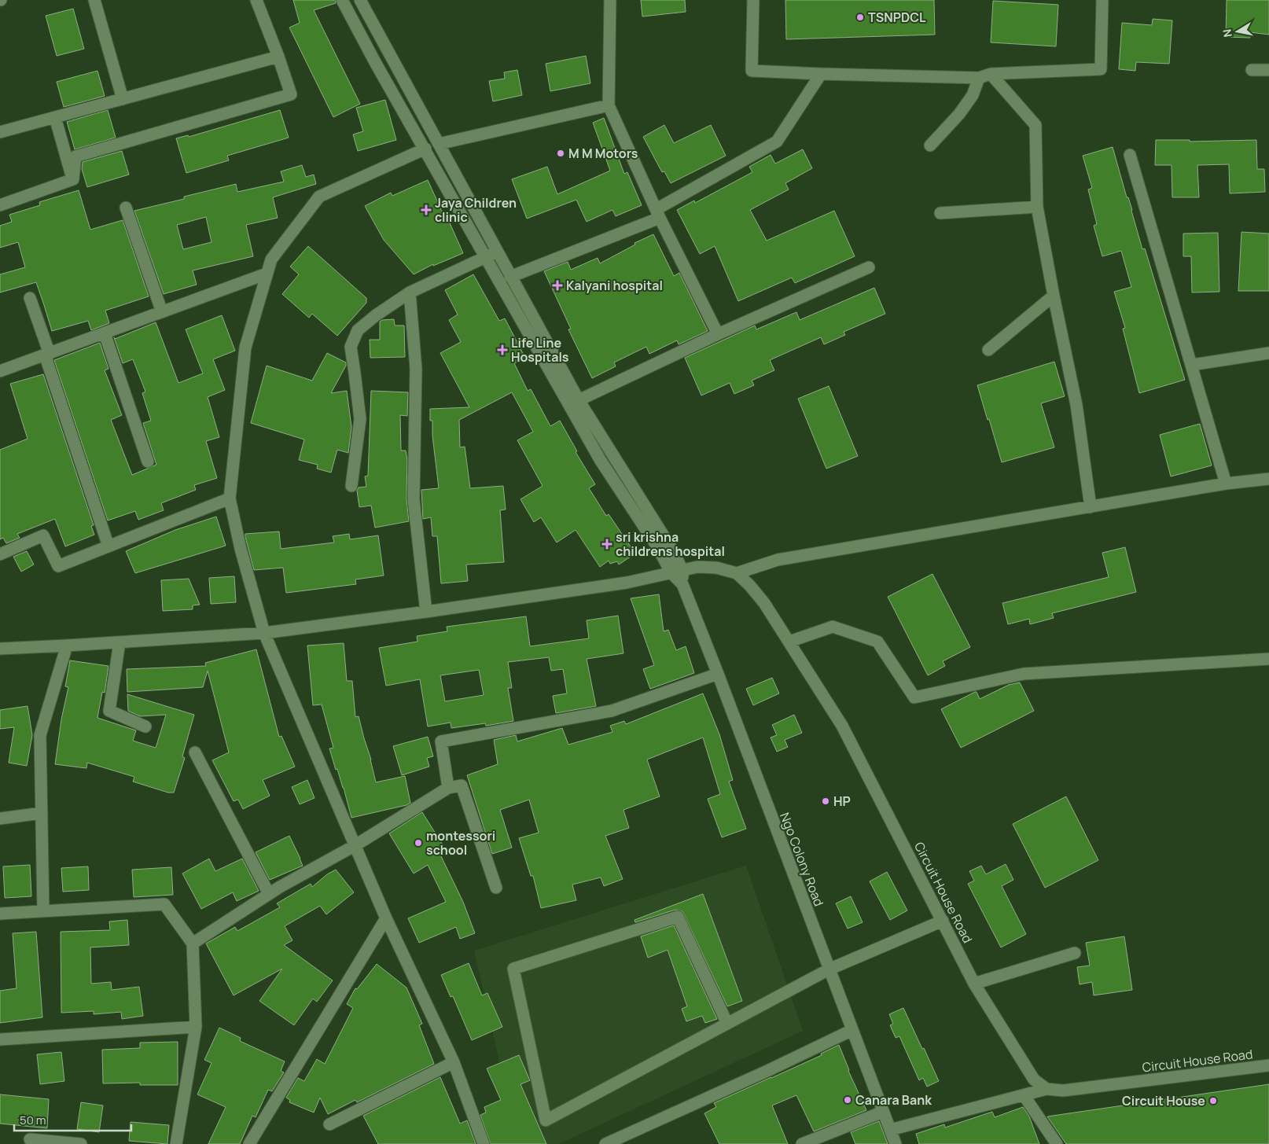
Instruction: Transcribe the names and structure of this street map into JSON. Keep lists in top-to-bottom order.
{
  "streets": {
    "street": ["Ngo Colony Road", "Circuit House Road"]
  },
  "places": {
    "other": [
      "TSNPDCL",
      "M M Motors",
      "HP",
      "montessori school",
      "Canara Bank",
      "Circuit House"
    ],
    "health": [
      "Jaya Children clinic",
      "Kalyani hospital",
      "Life Line Hospitals",
      "sri krishna childrens hospital"
    ]
  },
  "scale_bar": "50 m",
  "north": "left"
}
